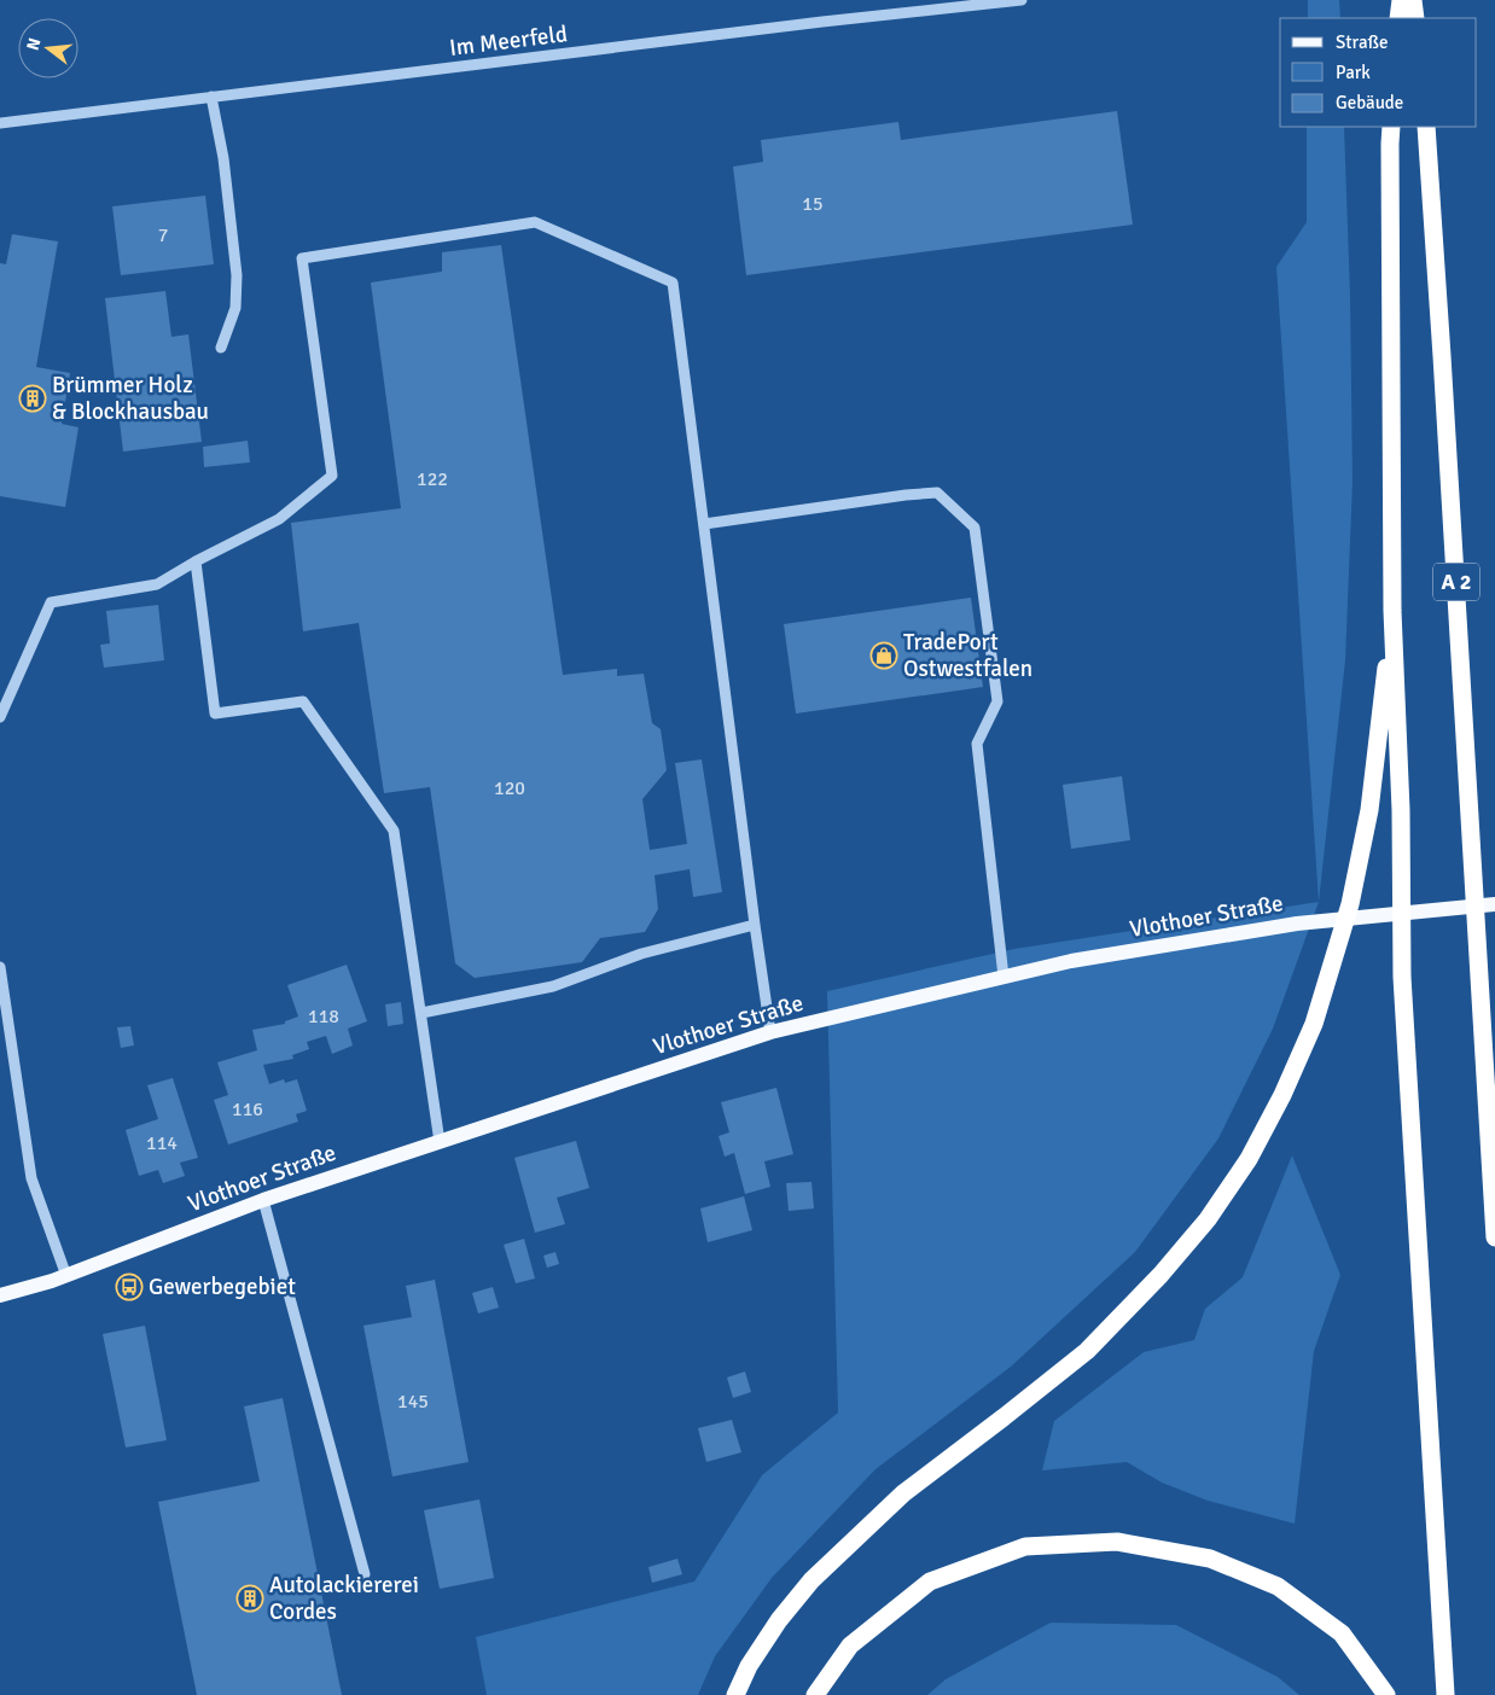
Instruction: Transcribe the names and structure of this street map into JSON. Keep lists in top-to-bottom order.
{
  "streets": {
    "highway": ["A 2"],
    "main road": ["Vlothoer Straße"],
    "street": ["Im Meerfeld"]
  },
  "places": {
    "building": ["Brümmer Holz & Blockhausbau", "Autolackiererei Cordes"],
    "shop": ["TradePort Ostwestfalen"],
    "bus stop": ["Gewerbegebiet"]
  },
  "house_numbers": [
    "15",
    "7",
    "122",
    "120",
    "118",
    "116",
    "114",
    "145"
  ],
  "legend": ["Straße", "Park", "Gebäude"],
  "north": "left"
}
